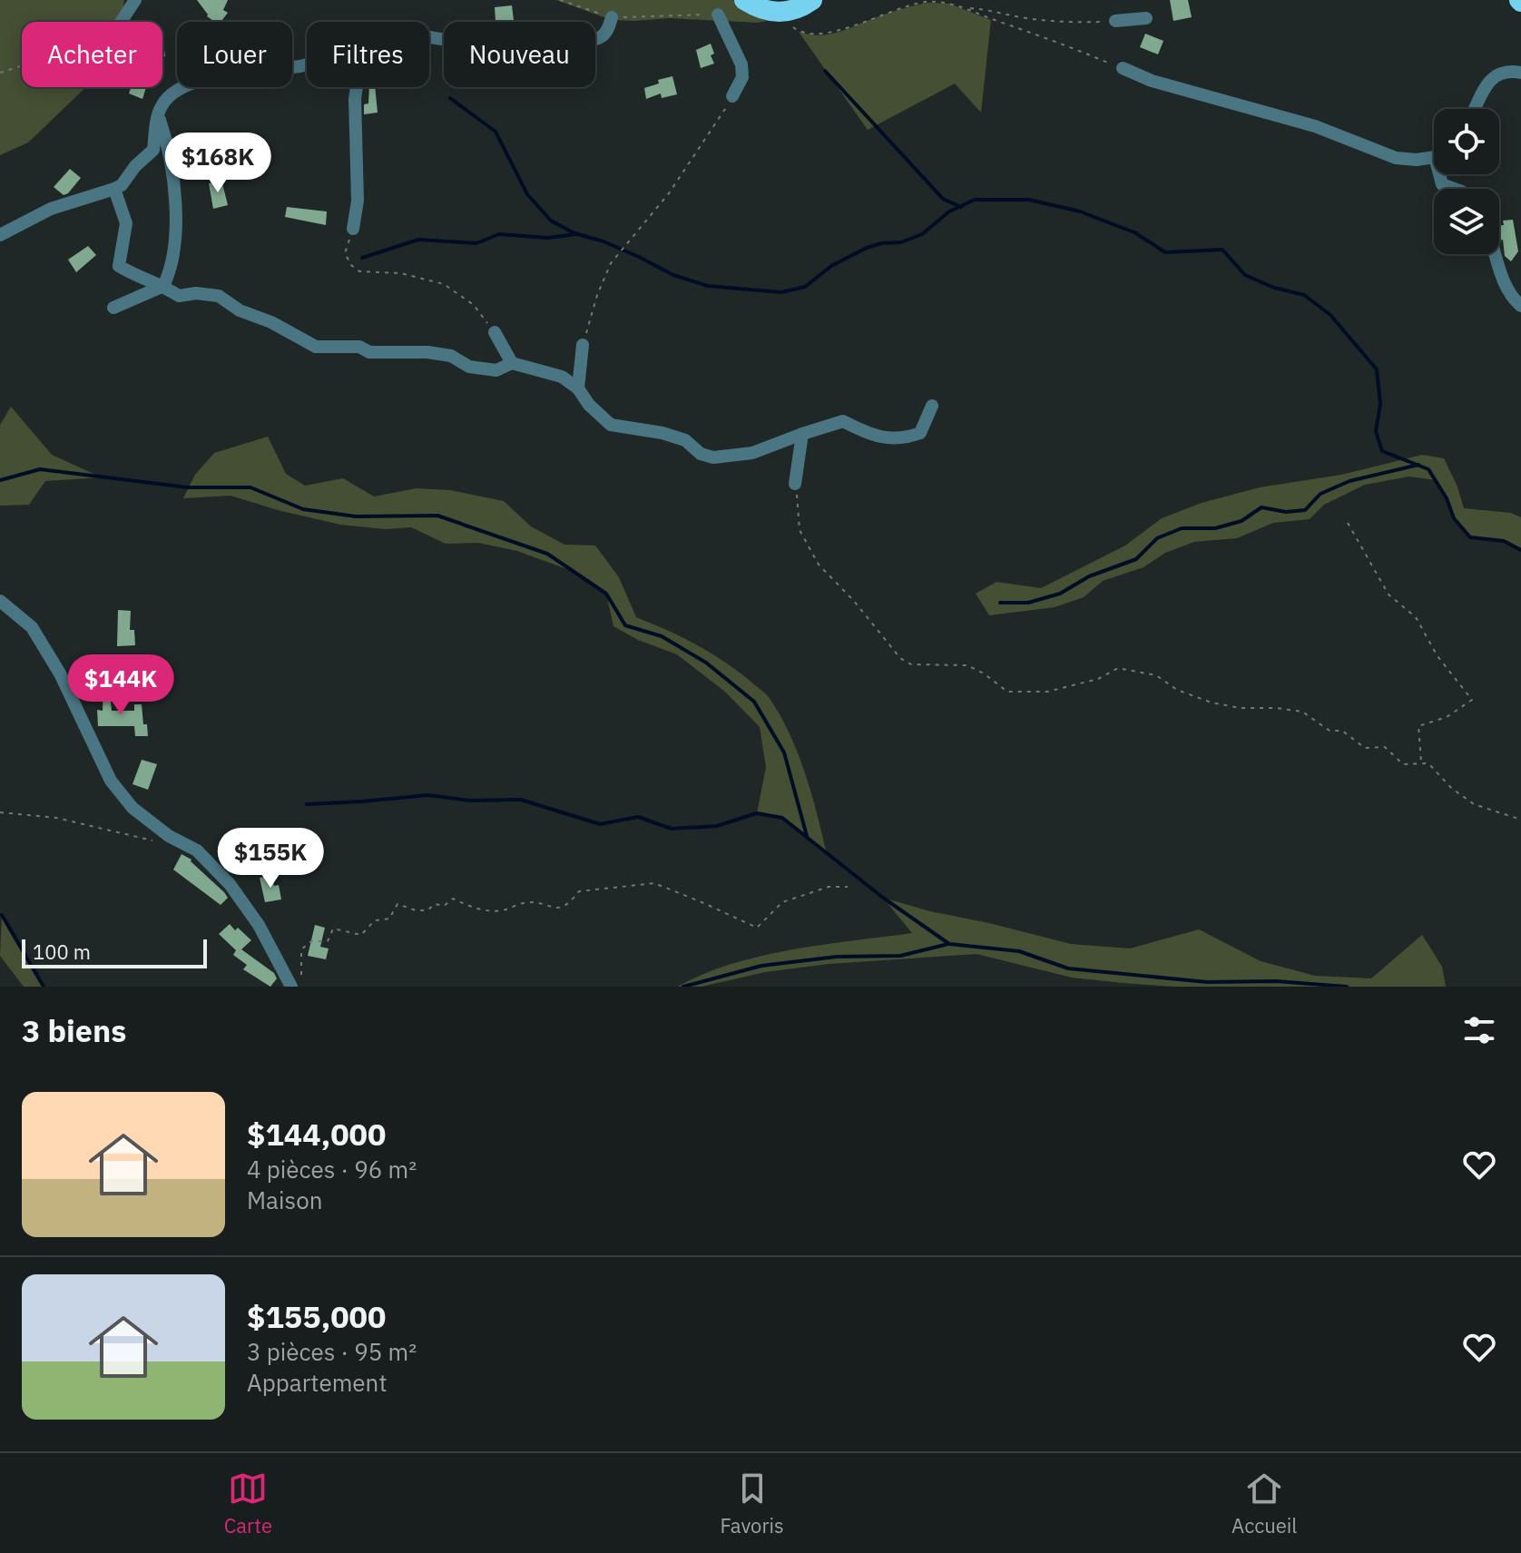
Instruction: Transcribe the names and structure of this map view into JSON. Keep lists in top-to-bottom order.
{
  "scale_bar": "100 m",
  "page": {
    "chip": [
      "Acheter",
      "Louer",
      "Filtres",
      "Nouveau"
    ],
    "price": ["$168K", "$144K", "$155K"],
    "scale": "100 m",
    "heading": "3 biens",
    "list": [
      {
        "name": "$144,000",
        "note": "4 pièces · 96 m² · Maison"
      },
      {
        "name": "$155,000",
        "note": "3 pièces · 95 m² · Appartement"
      }
    ],
    "tabs": ["Carte", "Favoris", "Accueil"]
  }
}
